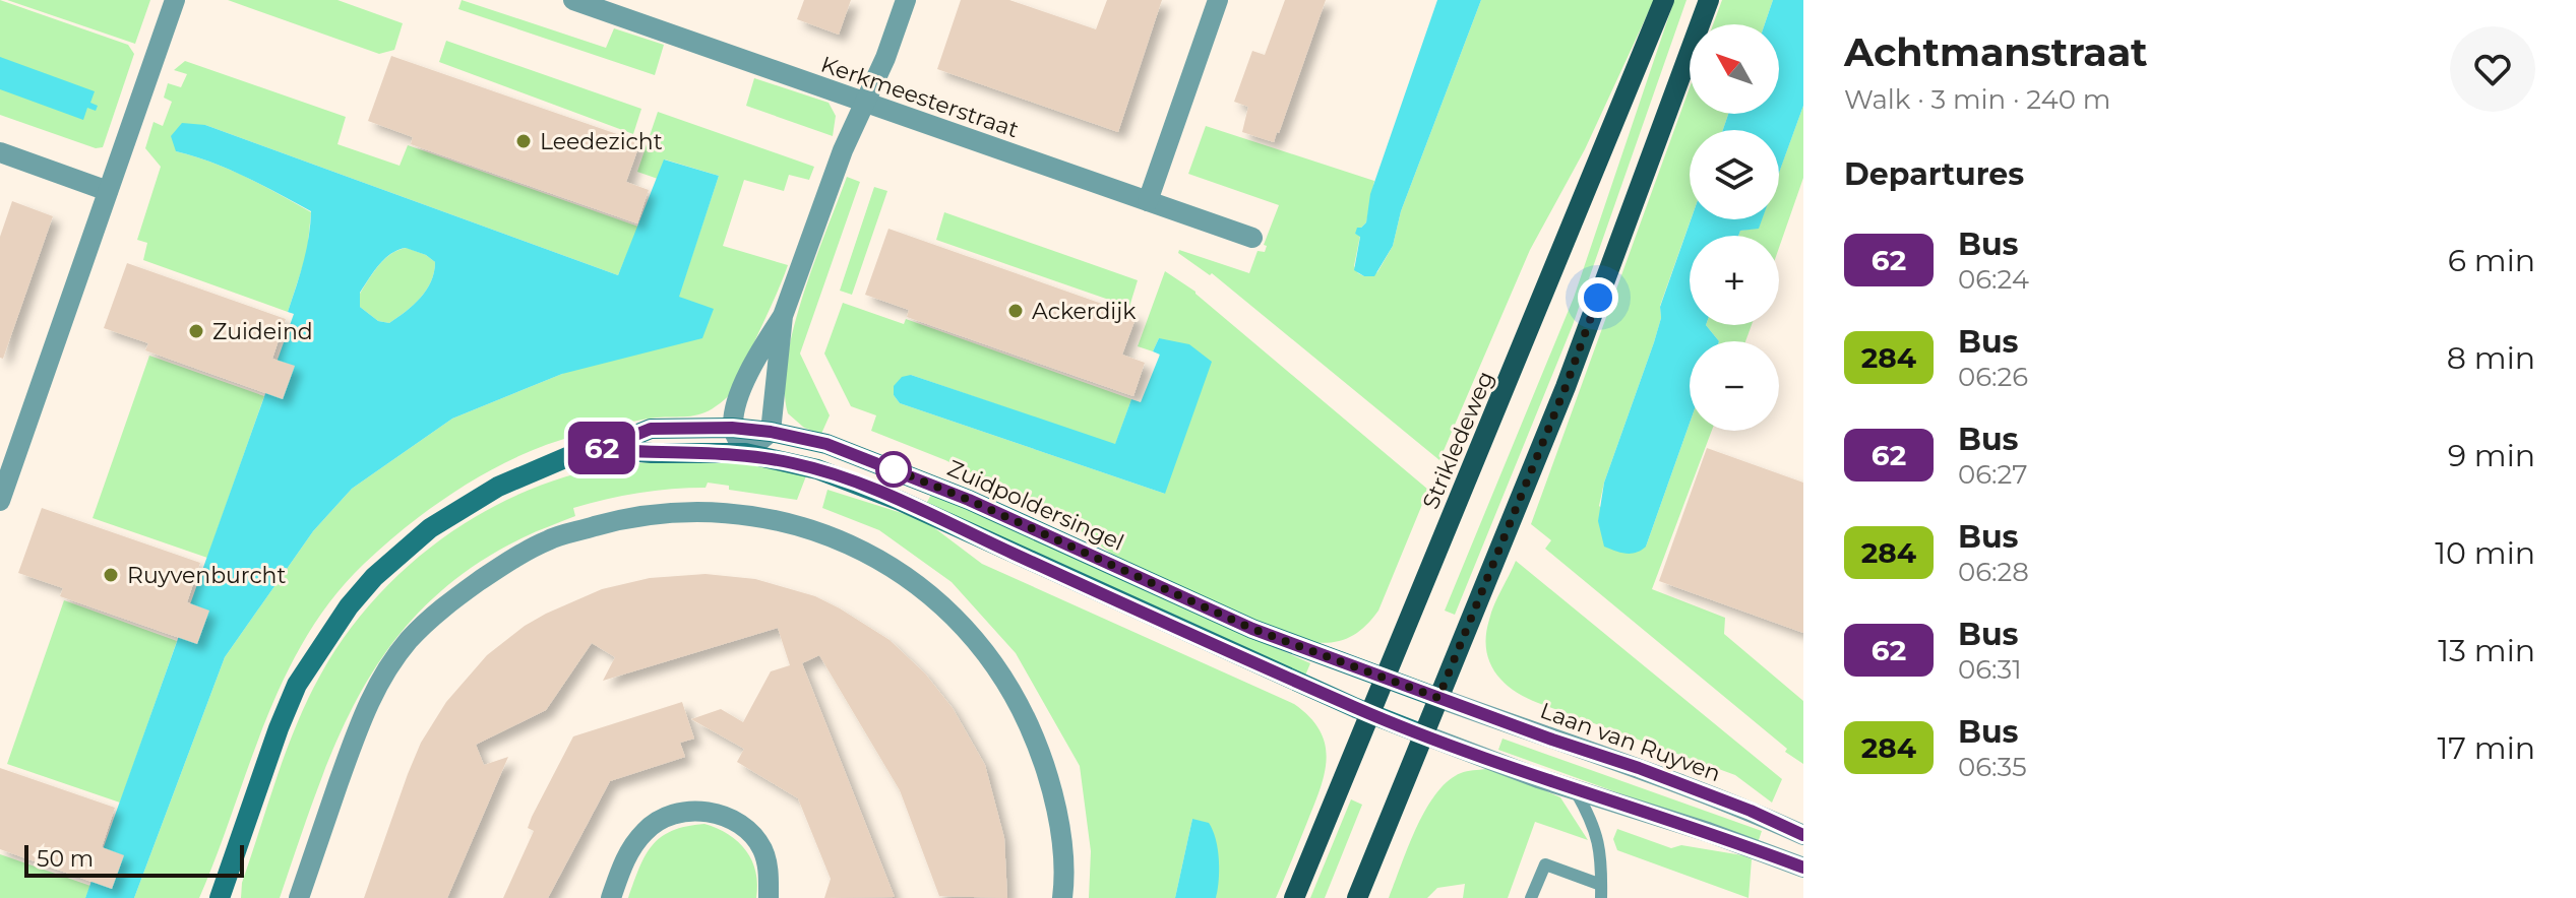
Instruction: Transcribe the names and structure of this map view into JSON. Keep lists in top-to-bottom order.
{
  "streets": {
    "main road": ["Strikledeweg"],
    "street": ["Kerkmeesterstraat", "Zuidpoldersingel", "Laan van Ruyven"]
  },
  "crossings": [
    ["Strikledeweg", "Zuidpoldersingel"],
    ["Zuidpoldersingel", "Laan van Ruyven"]
  ],
  "places": [
    "Leedezicht",
    "Ackerdijk",
    "Zuideind",
    "Ruyvenburcht"
  ],
  "lines": ["bus line 62"],
  "scale_bar": "50 m",
  "north": "top left",
  "page": {
    "on_map": "62",
    "heading": [
      ["Achtmanstraat", "Walk · 3 min · 240 m"],
      "Departures"
    ],
    "map_buttons": ["+", "−"],
    "list": [
      {
        "mark": "62",
        "name": "Bus",
        "note": "06:24",
        "value": "6 min"
      },
      {
        "mark": "284",
        "name": "Bus",
        "note": "06:26",
        "value": "8 min"
      },
      {
        "mark": "62",
        "name": "Bus",
        "note": "06:27",
        "value": "9 min"
      },
      {
        "mark": "284",
        "name": "Bus",
        "note": "06:28",
        "value": "10 min"
      },
      {
        "mark": "62",
        "name": "Bus",
        "note": "06:31",
        "value": "13 min"
      },
      {
        "mark": "284",
        "name": "Bus",
        "note": "06:35",
        "value": "17 min"
      }
    ],
    "scale": "50 m"
  }
}
